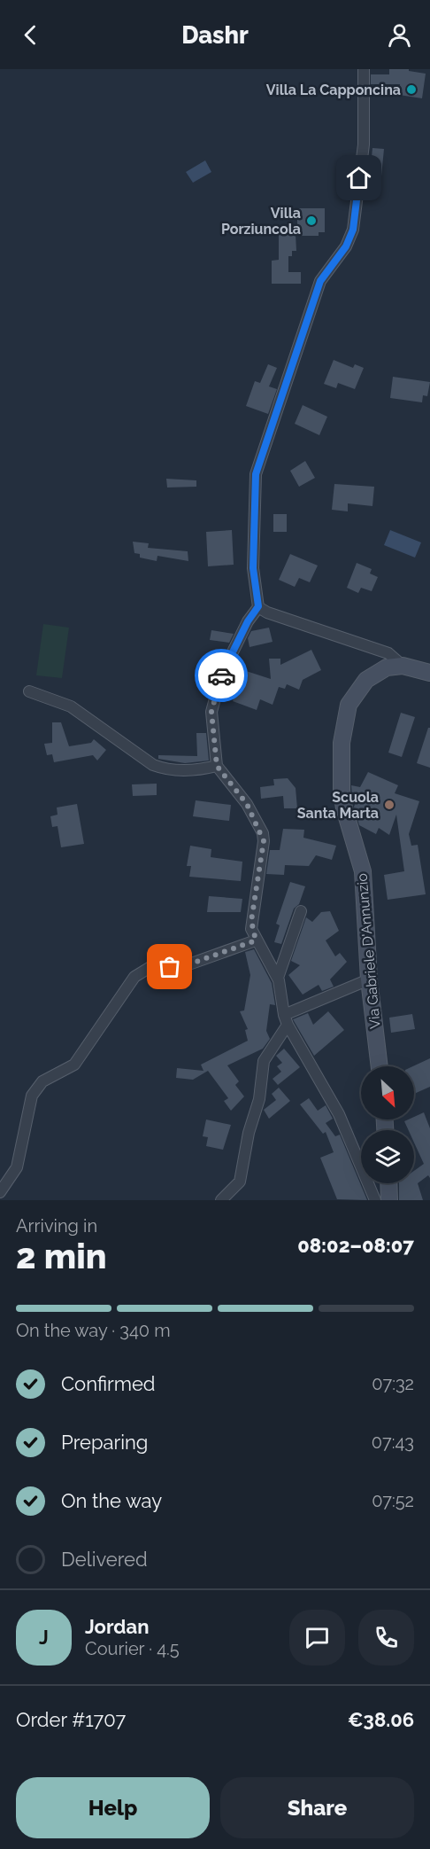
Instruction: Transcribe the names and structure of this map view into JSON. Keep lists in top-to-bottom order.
{
  "streets": {
    "street": ["Via Gabriele D'Annunzio"]
  },
  "places": ["Villa La Capponcina", "Villa Porziuncola", "Scuola Santa Marta"],
  "north": "bottom right",
  "page": {
    "header": "Dashr",
    "heading": ["2 min", "Arriving in", "08:02–08:07"],
    "panel": [
      "Jordan",
      "Courier · 4.5",
      "Order #1707",
      "€38.06"
    ],
    "bar": "On the way · 340 m",
    "list": [
      ["Confirmed", "07:32"],
      ["Preparing", "07:43"],
      ["On the way", "07:52"],
      "Delivered"
    ],
    "round": "J",
    "buttons": ["Help", "Share"]
  }
}
